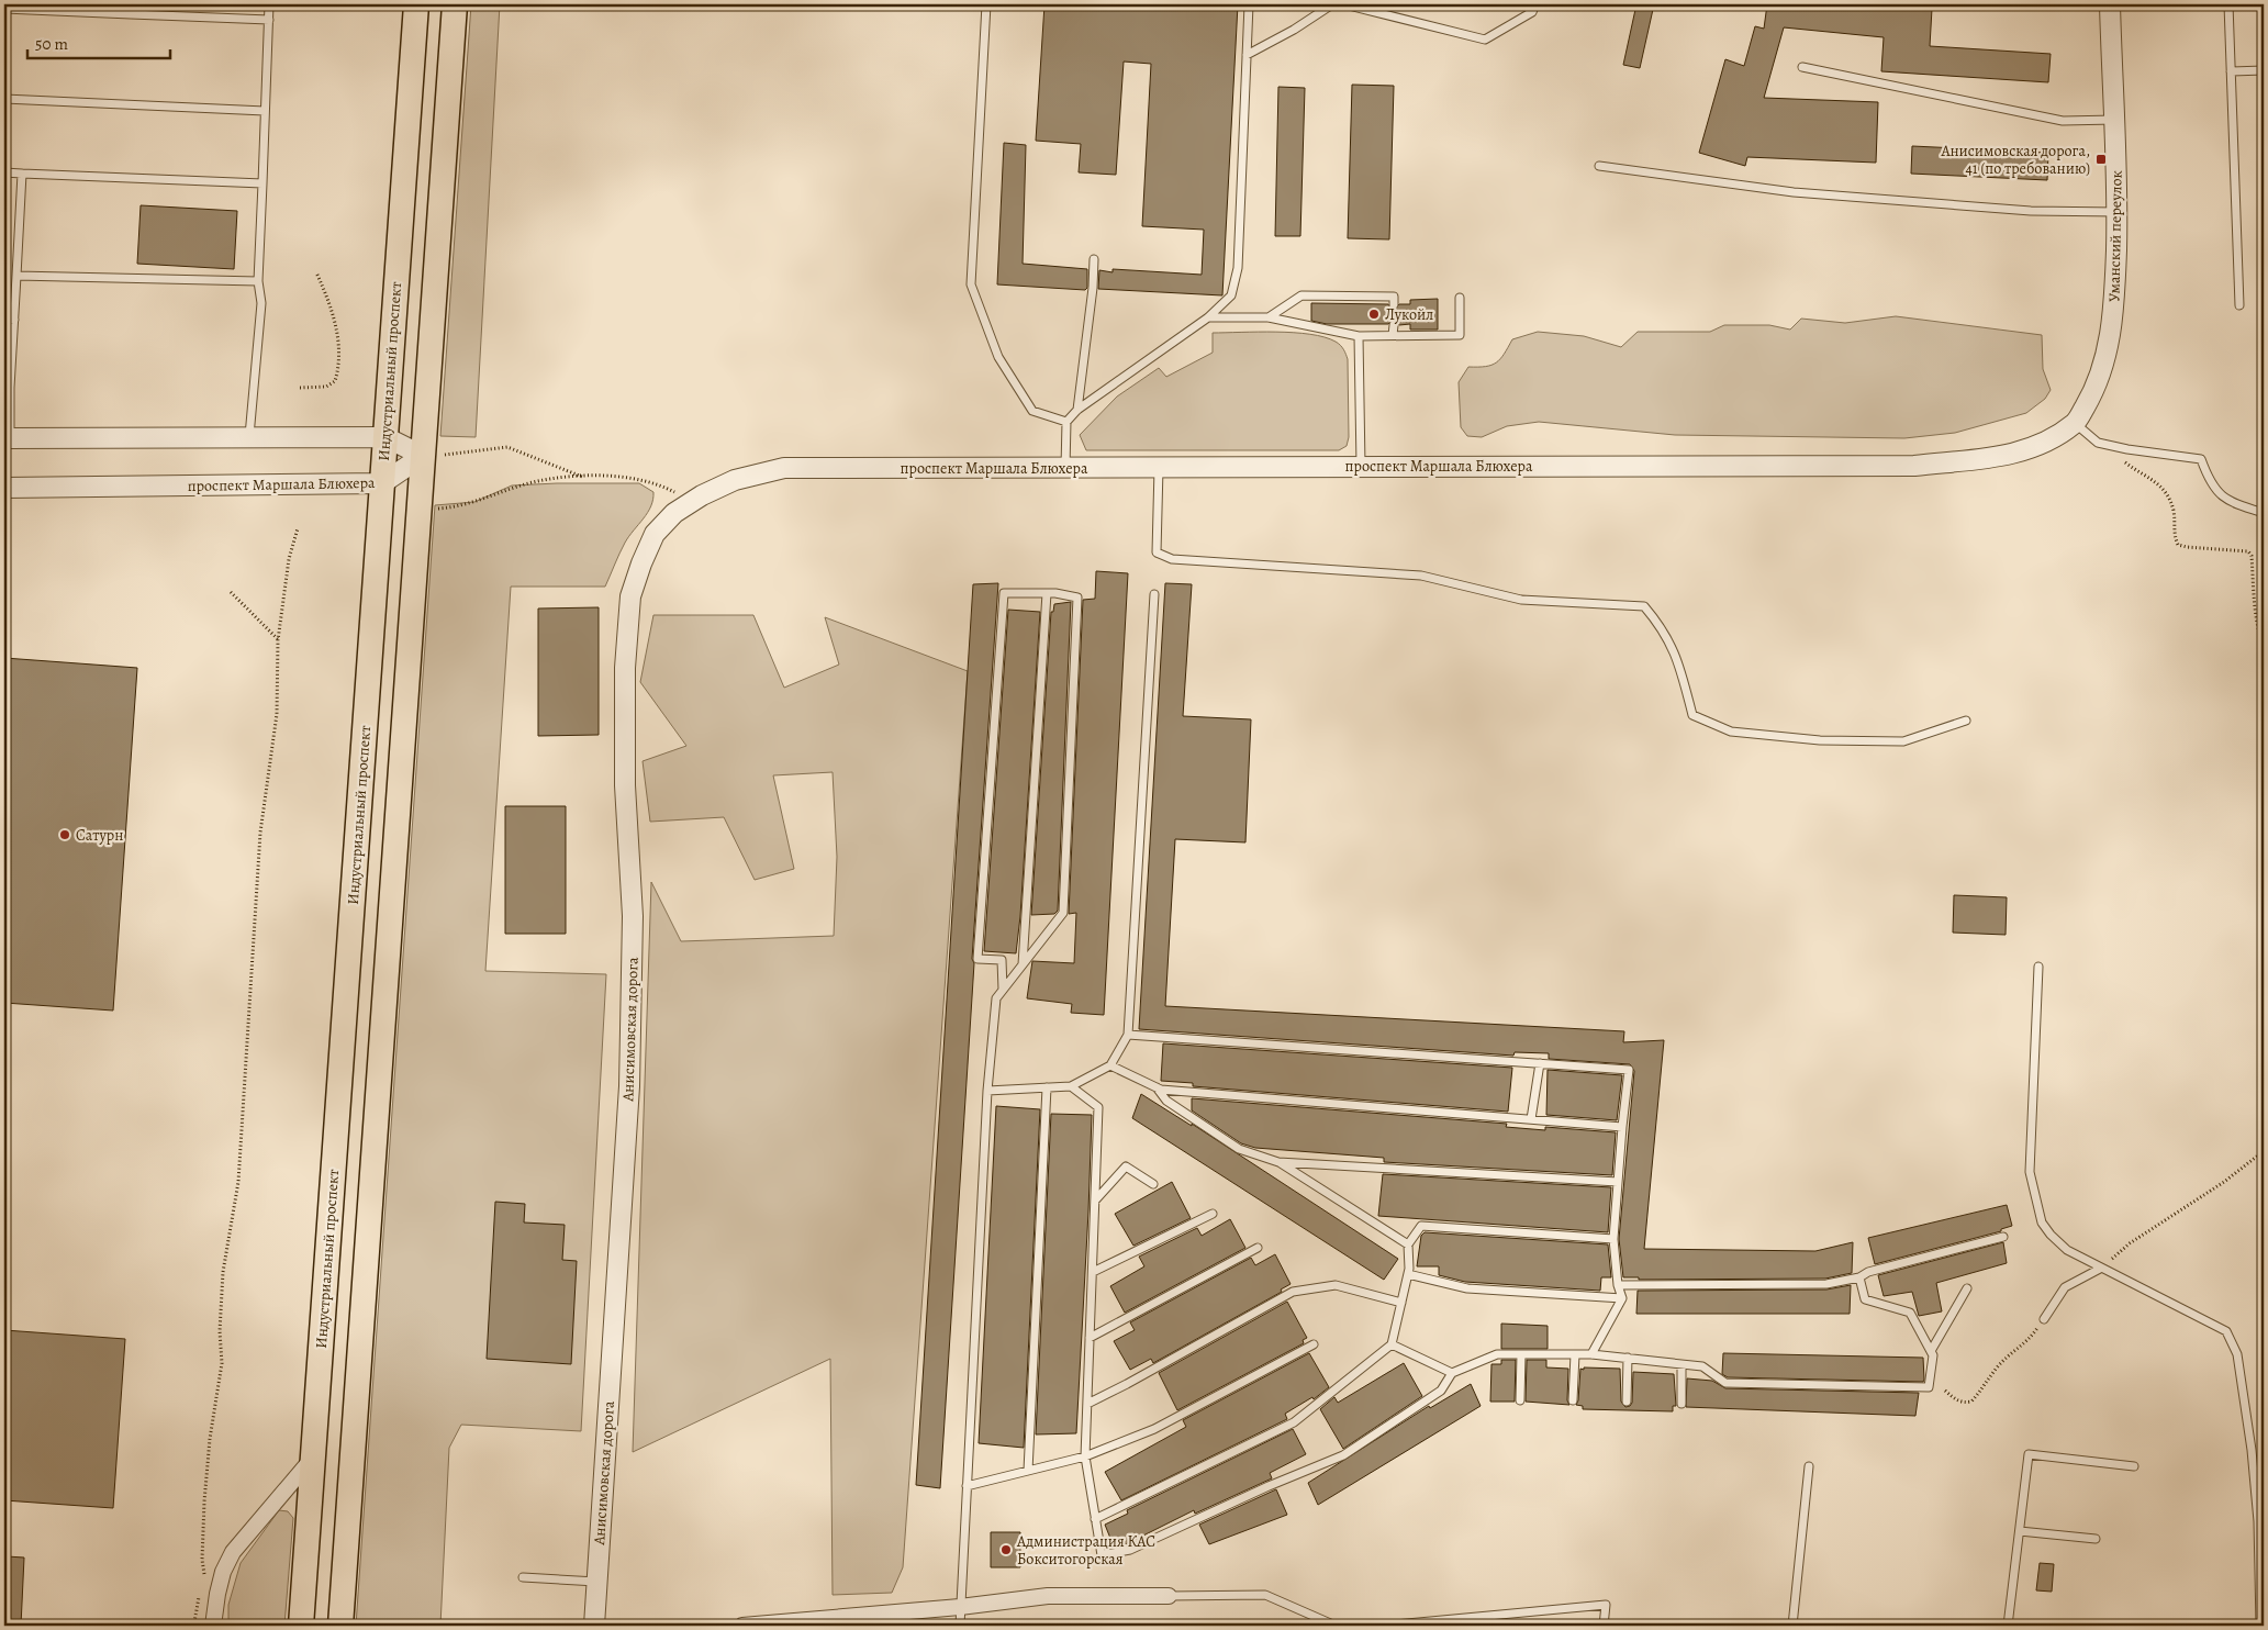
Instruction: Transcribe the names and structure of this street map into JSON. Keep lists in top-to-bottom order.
{
  "streets": {
    "main road": ["Индустриальный проспект"],
    "street": ["Уманский переулок", "проспект Маршала Блюхера", "Анисимовская дорога"]
  },
  "crossings": [
    ["Уманский переулок", "проспект Маршала Блюхера"],
    ["Индустриальный проспект", "проспект Маршала Блюхера"],
    ["проспект Маршала Блюхера", "Анисимовская дорога"]
  ],
  "places": {
    "transit": ["Анисимовская дорога, 41 (по требованию)"],
    "other": ["Лукойл", "Сатурн", "Администрация КАС Бокситогорская"]
  },
  "scale_bar": "50 m"
}
